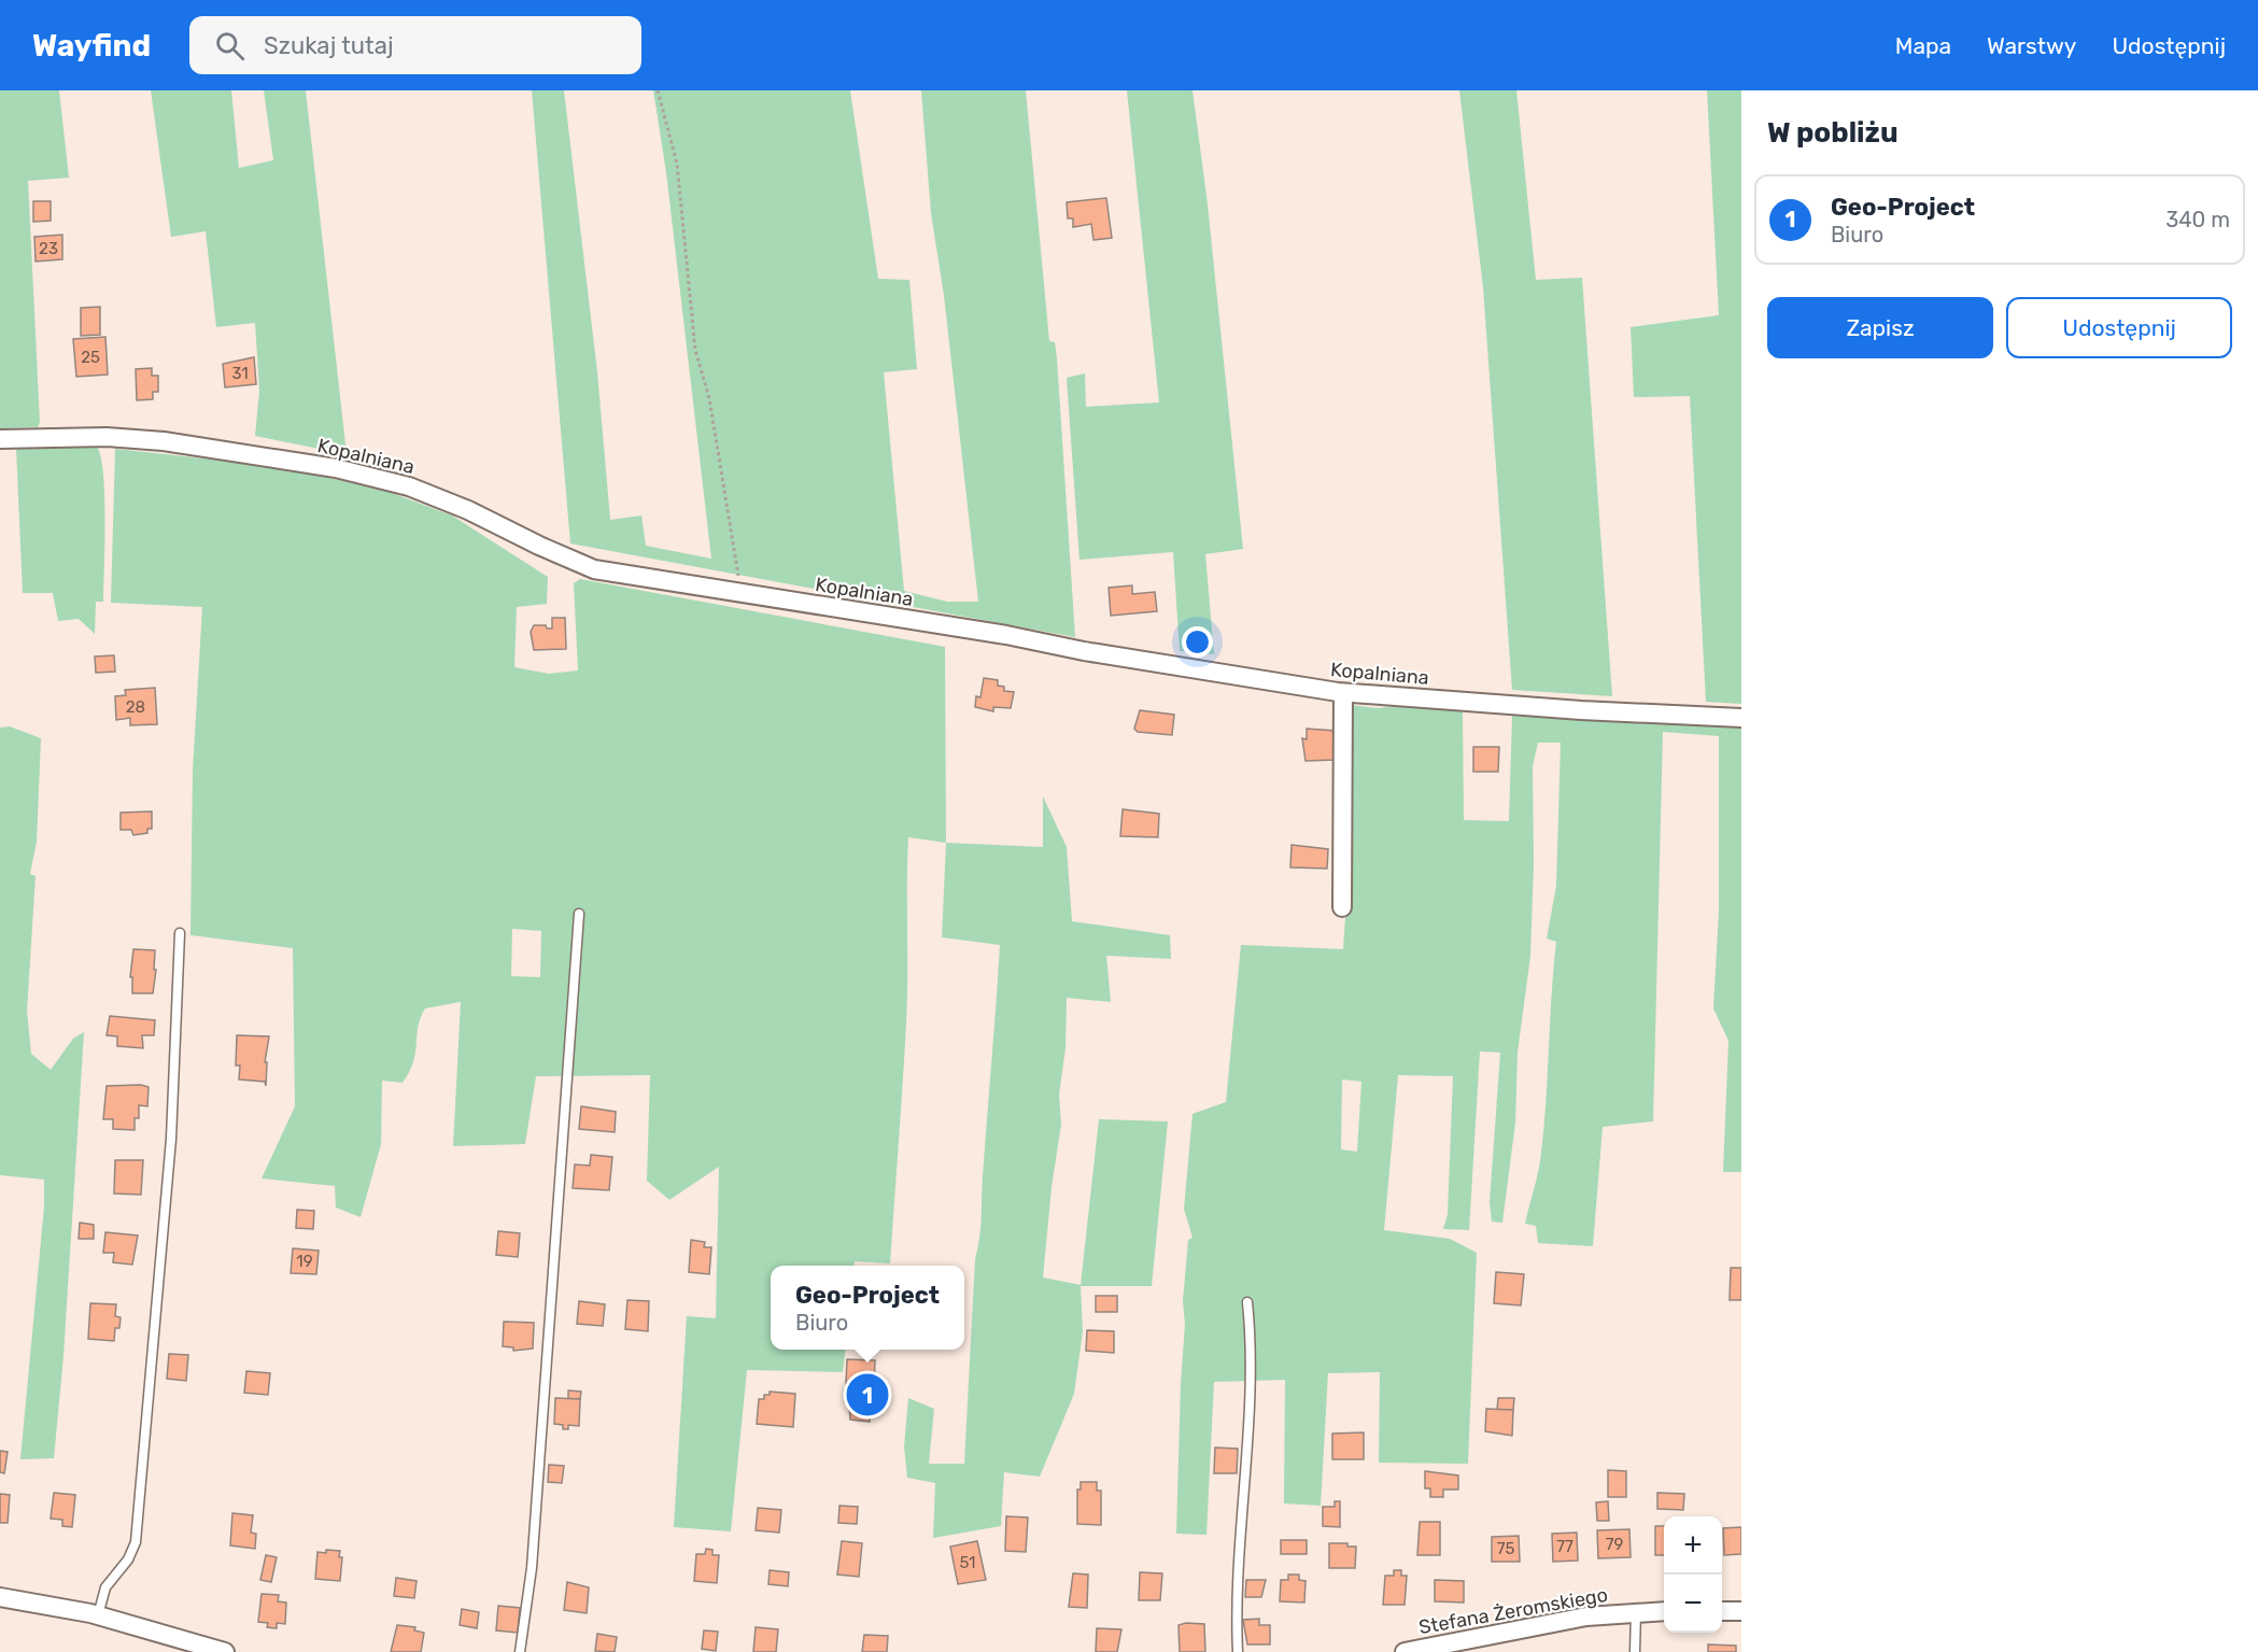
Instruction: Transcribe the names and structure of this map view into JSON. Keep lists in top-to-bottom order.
{
  "streets": {
    "street": ["Kopalniana", "Stefana Żeromskiego"]
  },
  "house_numbers": [
    "23",
    "25",
    "31",
    "28",
    "19",
    "79",
    "77",
    "75",
    "51"
  ],
  "page": {
    "header": "Wayfind",
    "search": "Szukaj tutaj",
    "nav": ["Mapa", "Warstwy", "Udostępnij"],
    "heading": "W pobliżu",
    "list": [
      {
        "mark": "1",
        "name": "Geo-Project",
        "note": "Biuro",
        "value": "340 m"
      }
    ],
    "buttons": ["Zapisz", "Udostępnij"],
    "popup": ["Geo-Project", "Biuro"],
    "pins": "1",
    "map_buttons": ["+", "−"]
  }
}
